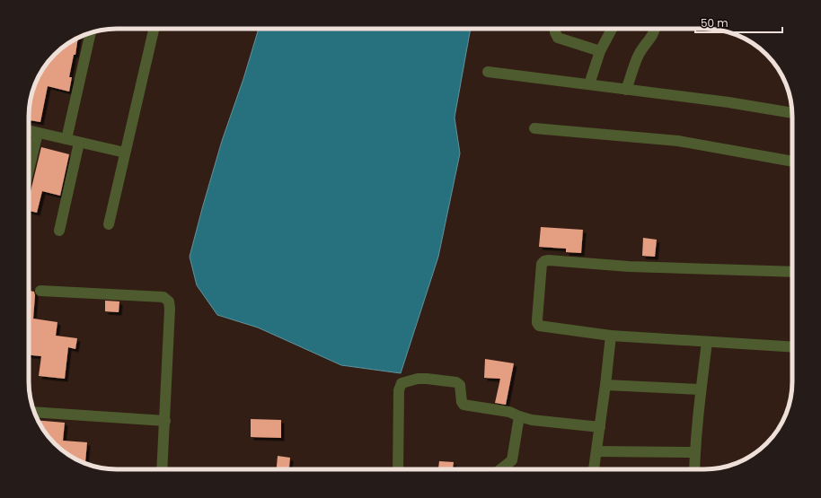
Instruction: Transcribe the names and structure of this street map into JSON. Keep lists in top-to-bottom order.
{
  "scale_bar": "50 m"
}
